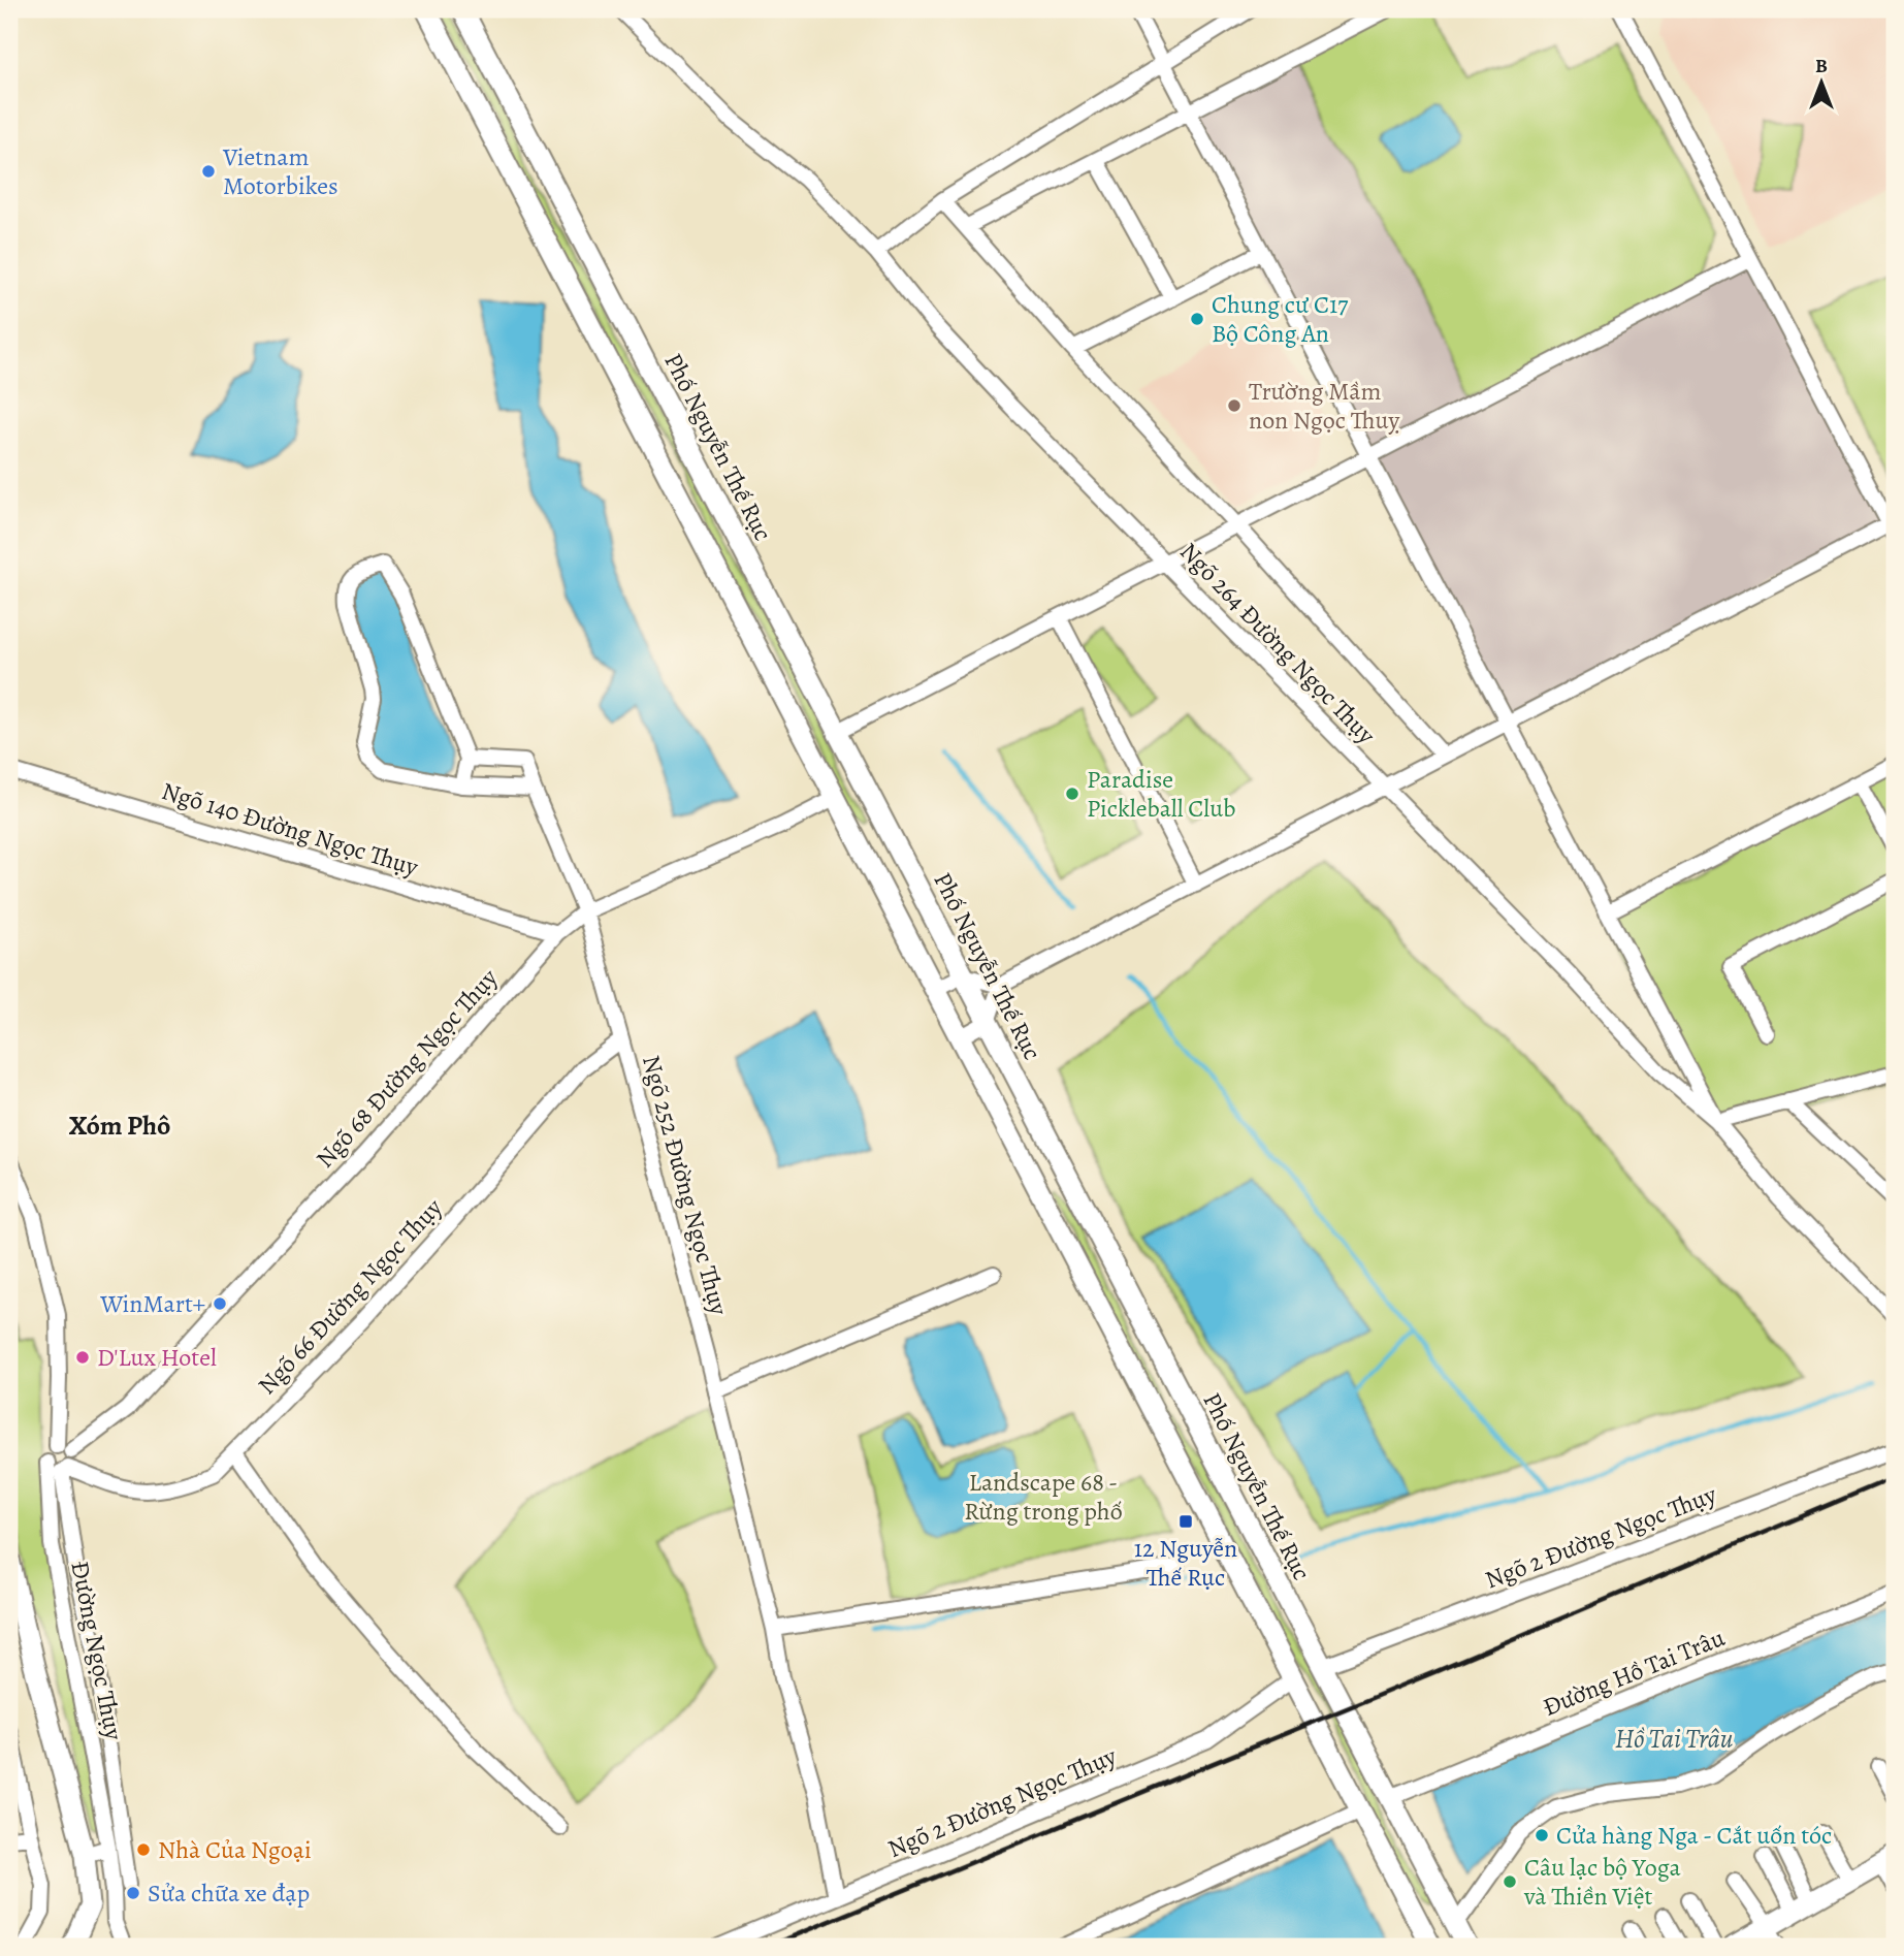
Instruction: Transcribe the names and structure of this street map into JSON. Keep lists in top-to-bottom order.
{
  "streets": {
    "main road": ["Phố Nguyễn Thế Rục"],
    "street": [
      "Ngõ 264 Đường Ngọc Thụy",
      "Ngõ 140 Đường Ngọc Thụy",
      "Ngõ 68 Đường Ngọc Thụy",
      "Ngõ 252 Đường Ngọc Thụy",
      "Ngõ 66 Đường Ngọc Thụy",
      "Ngõ 2 Đường Ngọc Thụy",
      "Đường Ngọc Thụy",
      "Đường Hồ Tai Trâu"
    ]
  },
  "crossings": [
    ["Phố Nguyễn Thế Rục", "Ngõ 2 Đường Ngọc Thụy"],
    ["Phố Nguyễn Thế Rục", "Đường Hồ Tai Trâu"],
    ["Ngõ 140 Đường Ngọc Thụy", "Ngõ 68 Đường Ngọc Thụy"],
    ["Ngõ 68 Đường Ngọc Thụy", "Ngõ 252 Đường Ngọc Thụy"],
    ["Ngõ 68 Đường Ngọc Thụy", "Ngõ 66 Đường Ngọc Thụy"],
    ["Ngõ 68 Đường Ngọc Thụy", "Đường Ngọc Thụy"],
    ["Ngõ 252 Đường Ngọc Thụy", "Ngõ 66 Đường Ngọc Thụy"],
    ["Ngõ 252 Đường Ngọc Thụy", "Ngõ 2 Đường Ngọc Thụy"],
    ["Ngõ 66 Đường Ngọc Thụy", "Đường Ngọc Thụy"]
  ],
  "districts": ["Xóm Phô"],
  "water": ["Hồ Tai Trâu"],
  "parks": ["Landscape 68 - Rừng trong phố"],
  "places": {
    "other": [
      "Vietnam Motorbikes",
      "Chung cư C17 Bộ Công An",
      "Trường Mầm non Ngọc Thuỵ",
      "Paradise Pickleball Club",
      "WinMart+",
      "D'Lux Hotel",
      "Cửa hàng Nga - Cắt uốn tóc",
      "Nhà Của Ngoại",
      "Câu lạc bộ Yoga và Thiền Việt",
      "Sửa chữa xe đạp"
    ],
    "transit": ["12 Nguyễn Thế Rục"]
  },
  "north": "top"
}
